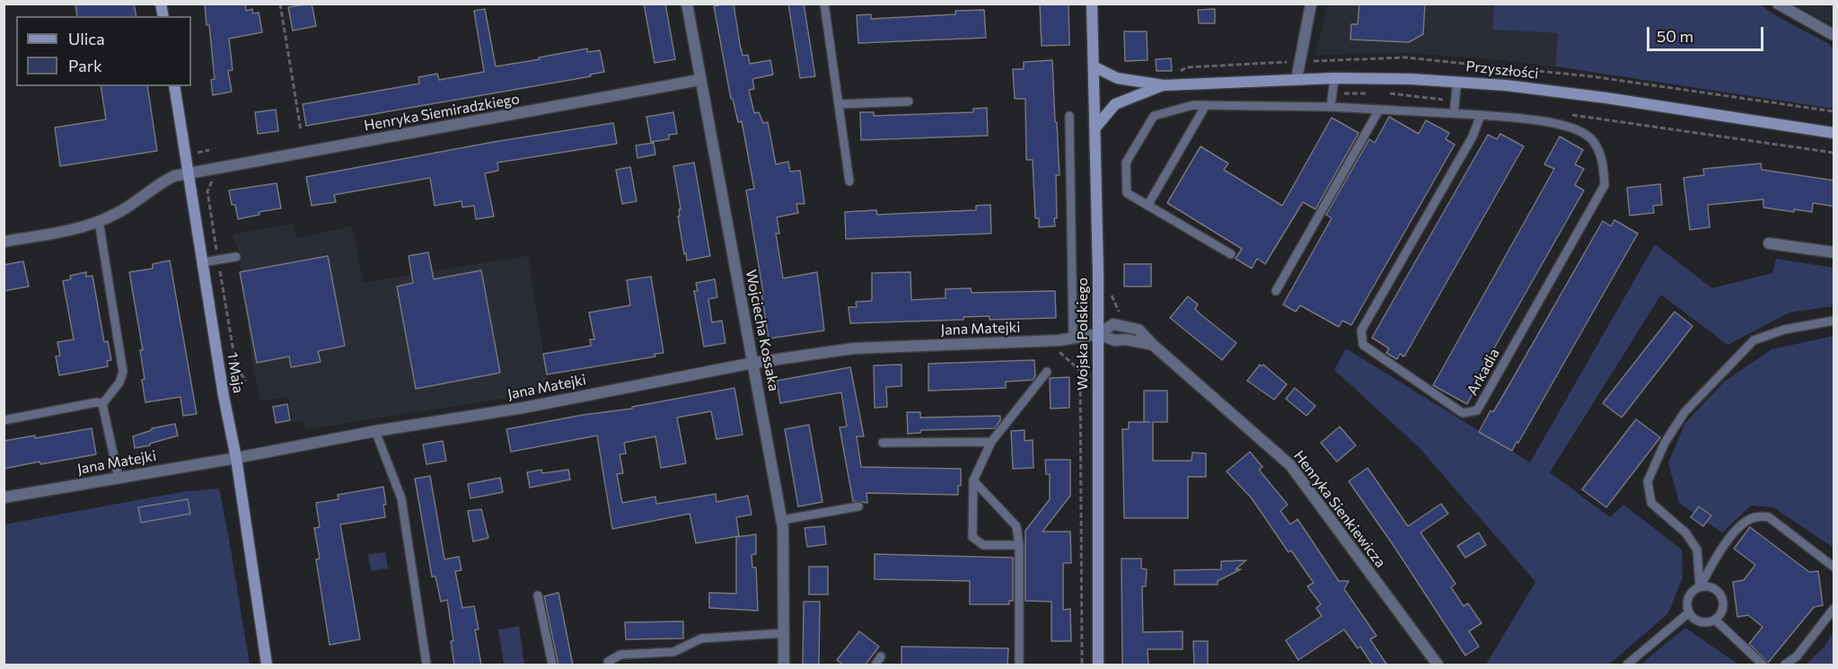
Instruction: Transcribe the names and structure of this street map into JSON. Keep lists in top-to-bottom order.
{
  "streets": {
    "street": [
      "Przyszłości",
      "Henryka Siemiradzkiego",
      "Jana Matejki",
      "Wojciecha Kossaka",
      "Wojska Polskiego",
      "1 Maja",
      "Henryka Sienkiewicza"
    ],
    "lane": ["Arkadia"]
  },
  "crossings": [
    ["Przyszłości", "Wojska Polskiego"],
    ["Henryka Siemiradzkiego", "Wojciecha Kossaka"],
    ["Henryka Siemiradzkiego", "1 Maja"],
    ["Jana Matejki", "Wojciecha Kossaka"],
    ["Jana Matejki", "Wojska Polskiego"],
    ["Jana Matejki", "1 Maja"],
    ["Jana Matejki", "Henryka Sienkiewicza"],
    ["Wojska Polskiego", "Henryka Sienkiewicza"]
  ],
  "legend": ["Ulica", "Park"],
  "scale_bar": "50 m"
}
